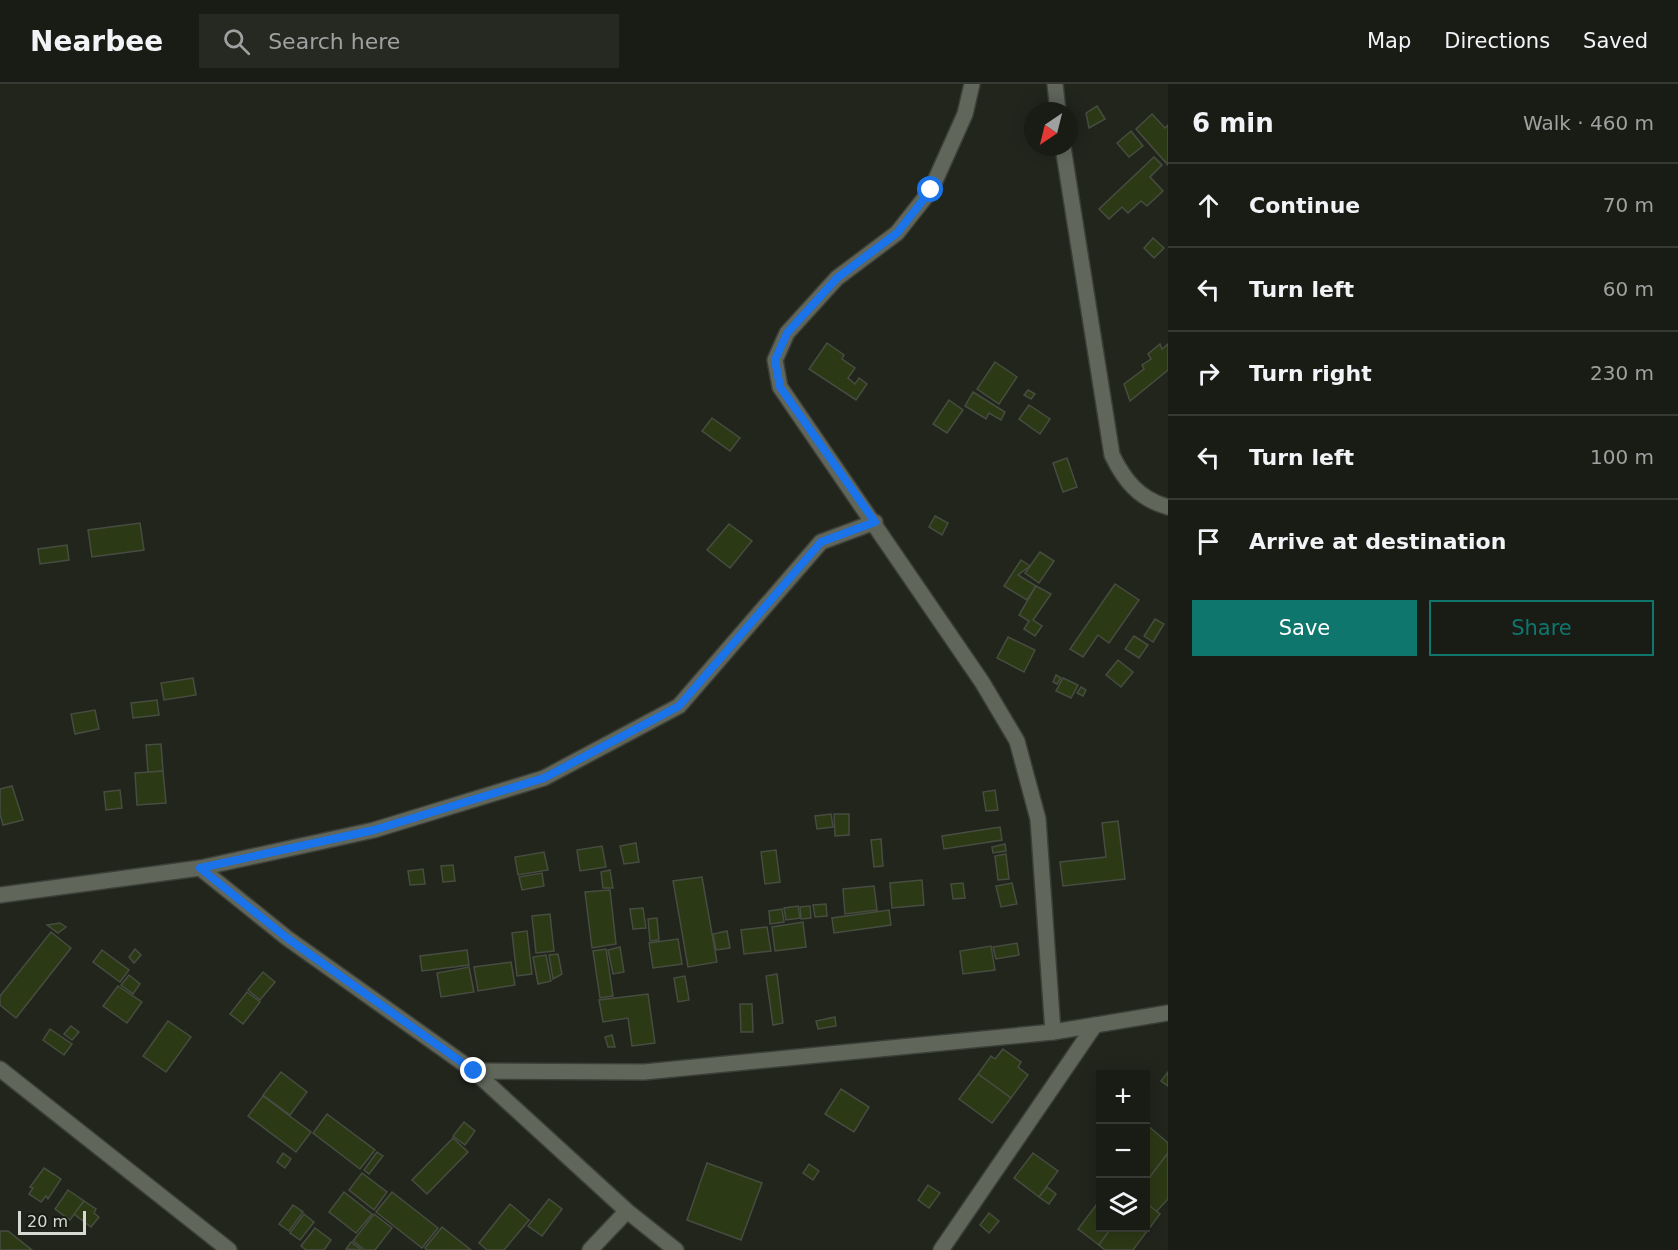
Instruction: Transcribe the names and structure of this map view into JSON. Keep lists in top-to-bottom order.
{
  "scale_bar": "20 m",
  "north": "bottom left",
  "page": {
    "header": "Nearbee",
    "search": "Search here",
    "nav": ["Map", "Directions", "Saved"],
    "heading": ["6 min", "Walk · 460 m"],
    "list": [
      ["Continue", "70 m"],
      ["Turn left", "60 m"],
      ["Turn right", "230 m"],
      ["Turn left", "100 m"],
      "Arrive at destination"
    ],
    "buttons": ["Save", "Share"],
    "map_buttons": ["+", "−"],
    "scale": "20 m"
  }
}
